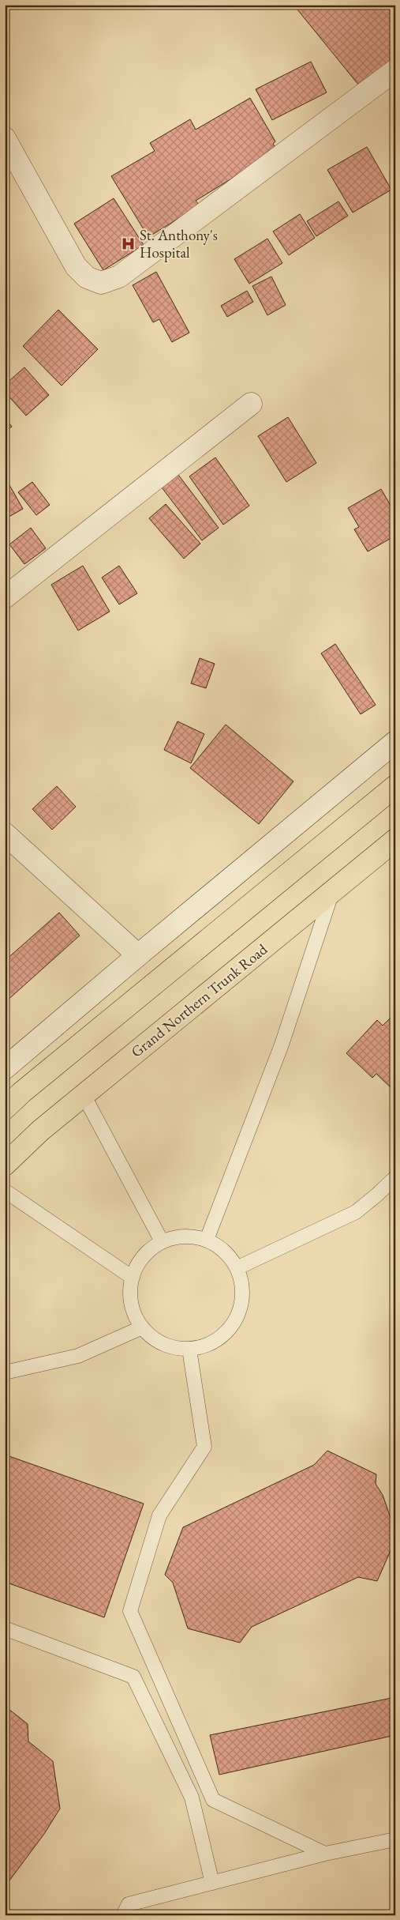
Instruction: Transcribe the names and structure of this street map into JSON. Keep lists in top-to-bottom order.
{
  "streets": {
    "highway": ["Grand Northern Trunk Road"]
  },
  "places": {
    "hospital": ["St. Anthony's Hospital"]
  }
}
